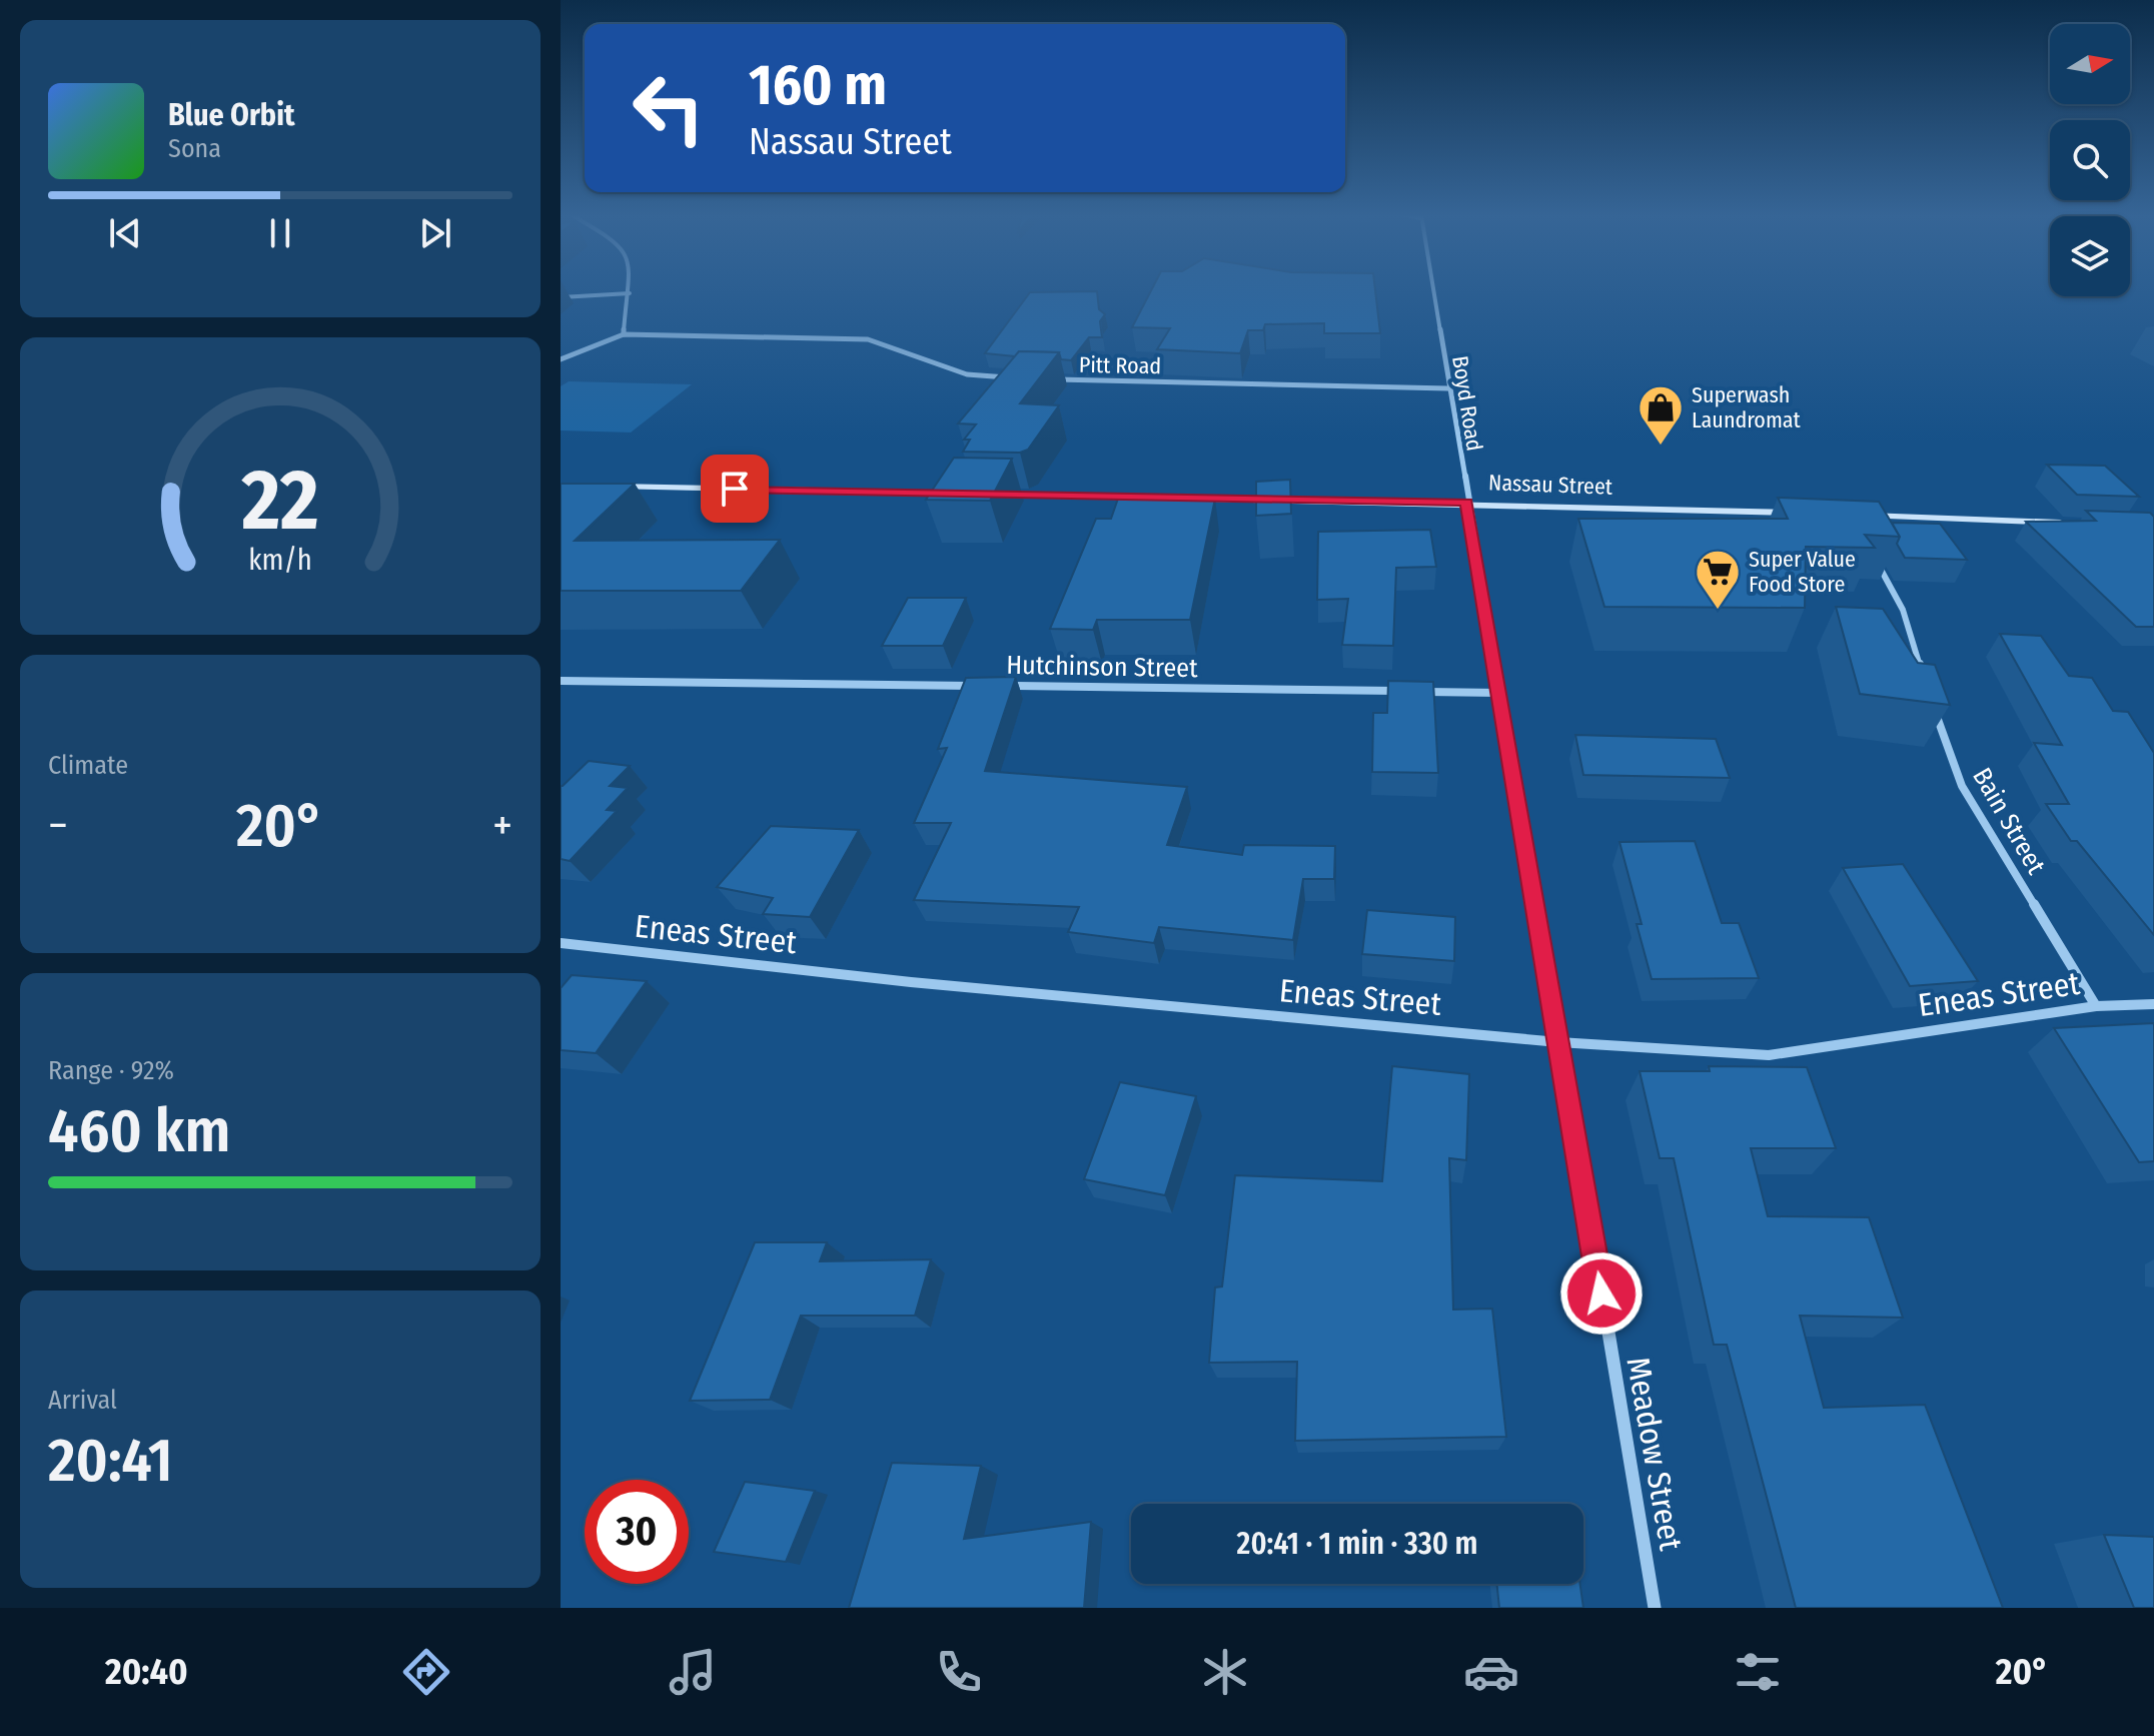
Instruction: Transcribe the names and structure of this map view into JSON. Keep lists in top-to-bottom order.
{
  "streets": {
    "main road": ["Nassau Street"],
    "street": [
      "Pitt Road",
      "Boyd Road",
      "Hutchinson Street",
      "Bain Street",
      "Eneas Street",
      "Meadow Street"
    ]
  },
  "crossings": [
    ["Pitt Road", "Boyd Road"],
    ["Boyd Road", "Nassau Street"],
    ["Boyd Road", "Meadow Street"],
    ["Nassau Street", "Meadow Street"],
    ["Bain Street", "Eneas Street"],
    ["Eneas Street", "Meadow Street"]
  ],
  "places": {
    "shop": ["Superwash Laundromat"],
    "supermarket": ["Super Value Food Store"]
  },
  "north": "right",
  "page": {
    "turn": ["160 m", "Nassau Street"],
    "song": ["Blue Orbit", "Sona"],
    "tile": [
      "Climate",
      ["Range · 92%", "460 km"],
      ["Arrival", "20:41"]
    ],
    "heat": ["−", "20°", "+"],
    "limit": "30",
    "trip": "20:41 · 1 min · 330 m",
    "tabs": ["20:40", "20°"],
    "gauge": ["22", "km/h"]
  }
}
